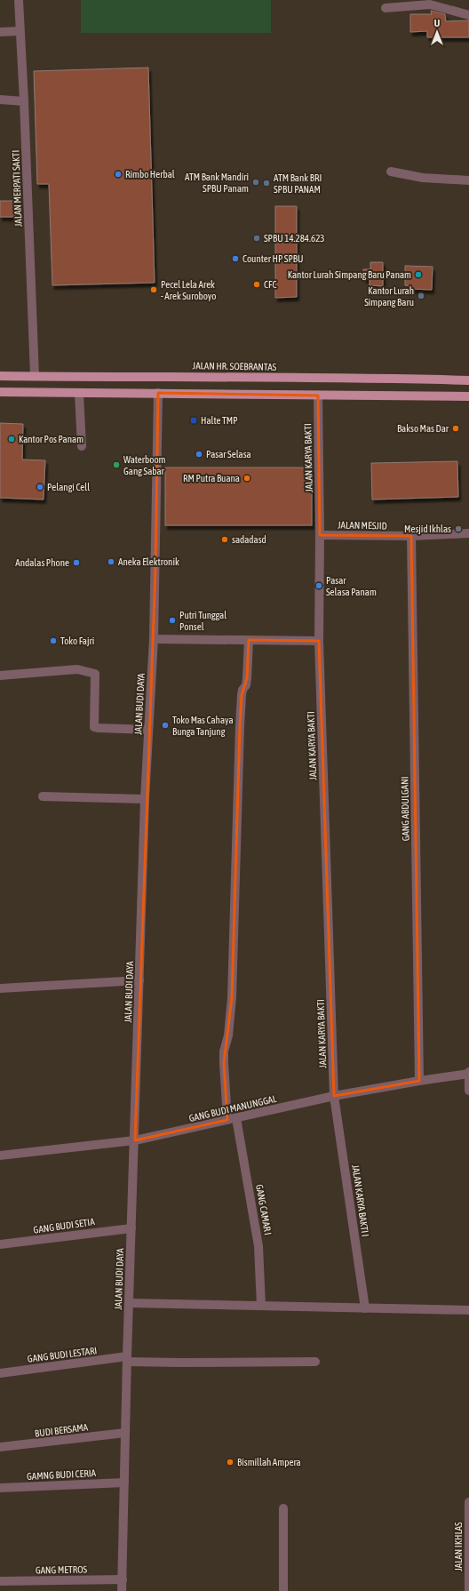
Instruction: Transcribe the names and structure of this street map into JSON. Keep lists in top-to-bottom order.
{
  "streets": {
    "main road": ["JALAN HR. SOEBRANTAS"],
    "street": [
      "JALAN MERPATI SAKTI",
      "JALAN KARYA BAKTI",
      "JALAN MESJID",
      "JALAN BUDI DAYA",
      "GANG ABDULGANI",
      "GANG BUDI MANUNGGAL",
      "JALAN KARYA BAKTI I",
      "GANG CAMAR I",
      "GANG BUDI SETIA",
      "GANG BUDI LESTARI",
      "BUDI BERSAMA",
      "GAMNG BUDI CERIA",
      "JALAN IKHLAS",
      "GANG METROS"
    ]
  },
  "crossings": [
    ["JALAN MERPATI SAKTI", "JALAN HR. SOEBRANTAS"],
    ["JALAN KARYA BAKTI", "JALAN MESJID"],
    ["JALAN KARYA BAKTI", "GANG BUDI MANUNGGAL"],
    ["JALAN KARYA BAKTI", "JALAN KARYA BAKTI I"],
    ["JALAN MESJID", "GANG ABDULGANI"],
    ["JALAN BUDI DAYA", "GANG BUDI MANUNGGAL"],
    ["JALAN BUDI DAYA", "GANG BUDI SETIA"],
    ["JALAN BUDI DAYA", "GANG BUDI LESTARI"],
    ["JALAN BUDI DAYA", "BUDI BERSAMA"],
    ["JALAN BUDI DAYA", "GAMNG BUDI CERIA"],
    ["JALAN BUDI DAYA", "GANG METROS"],
    ["GANG ABDULGANI", "GANG BUDI MANUNGGAL"],
    ["GANG BUDI MANUNGGAL", "JALAN KARYA BAKTI I"],
    ["GANG BUDI MANUNGGAL", "GANG CAMAR I"]
  ],
  "places": {
    "other": [
      "Rimbo Herbal",
      "ATM Bank Mandiri SPBU Panam",
      "ATM Bank BRI SPBU PANAM",
      "SPBU 14.284.623",
      "Counter HP SPBU",
      "Kantor Lurah Simpang Baru Panam",
      "CFC",
      "Pecel Lela Arek - Arek Suroboyo",
      "Kantor Lurah Simpang Baru",
      "Bakso Mas Dar",
      "Kantor Pos Panam",
      "Pasar Selasa",
      "Waterboom Gang Sabar",
      "RM Putra Buana",
      "Pelangi Cell",
      "Mesjid Ikhlas",
      "sadadasd",
      "Aneka Elektronik",
      "Andalas Phone",
      "Pasar Selasa Panam",
      "Putri Tunggal Ponsel",
      "Toko Fajri",
      "Toko Mas Cahaya Bunga Tanjung",
      "Bismillah Ampera"
    ],
    "transit": ["Halte TMP"]
  },
  "north": "top"
}
